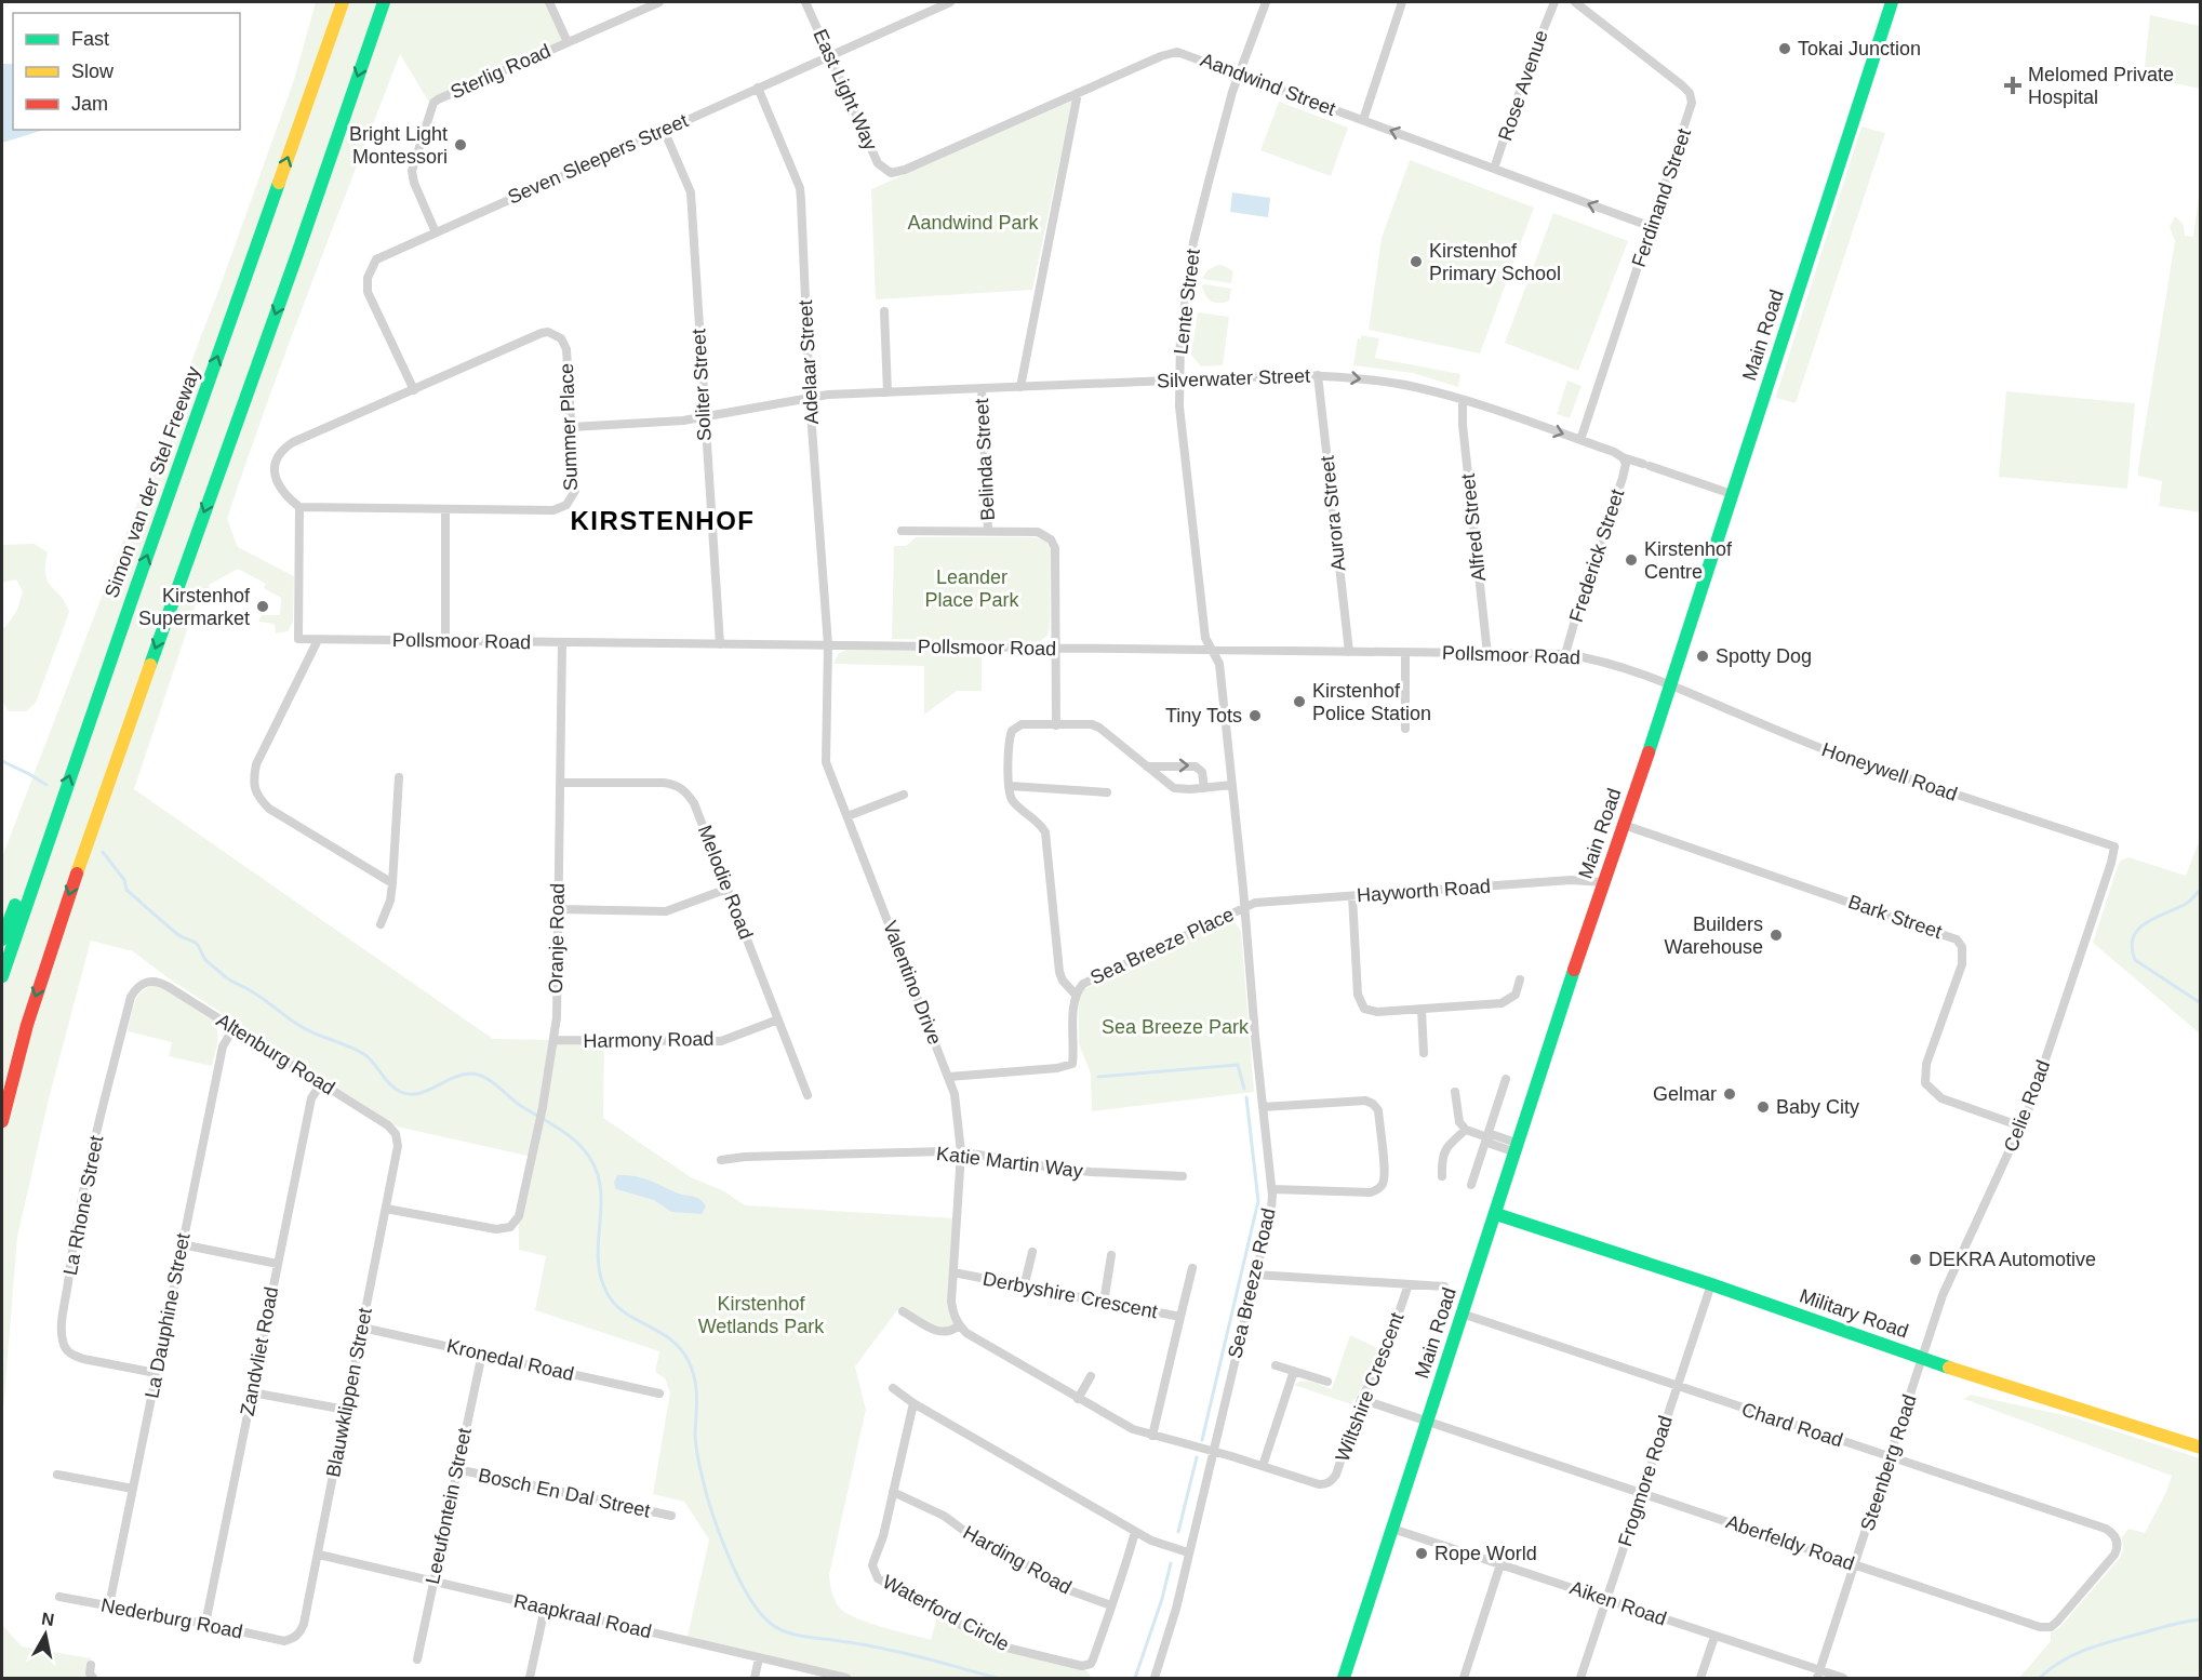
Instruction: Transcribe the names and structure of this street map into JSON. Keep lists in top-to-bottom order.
{
  "streets": {
    "main road": ["Main Road", "Simon van der Stel Freeway", "Military Road"],
    "street": [
      "Sterlig Road",
      "Aandwind Street",
      "Rose Avenue",
      "East Light Way",
      "Seven Sleepers Street",
      "Ferdinand Street",
      "Lente Street",
      "Adelaar Street",
      "Silverwater Street",
      "Soliter Street",
      "Summer Place",
      "Belinda Street",
      "Aurora Street",
      "Alfred Street",
      "Frederick Street",
      "Pollsmoor Road",
      "Honeywell Road",
      "Melodie Road",
      "Hayworth Road",
      "Bark Street",
      "Oranje Road",
      "Sea Breeze Place",
      "Valentino Drive",
      "Harmony Road",
      "Altenburg Road",
      "Celie Road",
      "Katie Martin Way",
      "La Rhone Street",
      "Sea Breeze Road",
      "Derbyshire Crescent",
      "La Dauphine Street",
      "Zandvliet Road",
      "Kronedal Road",
      "Wiltshire Crescent",
      "Blauwklippen Street",
      "Chard Road",
      "Steenberg Road",
      "Frogmore Road",
      "Bosch En Dal Street",
      "Leeufontein Street",
      "Aberfeldy Road",
      "Harding Road",
      "Aiken Road",
      "Waterford Circle",
      "Raapkraal Road",
      "Nederburg Road"
    ]
  },
  "crossings": [
    ["Sterlig Road", "Seven Sleepers Street"],
    ["Aandwind Street", "Rose Avenue"],
    ["Aandwind Street", "East Light Way"],
    ["Aandwind Street", "Ferdinand Street"],
    ["Aandwind Street", "Lente Street"],
    ["East Light Way", "Seven Sleepers Street"],
    ["Seven Sleepers Street", "Adelaar Street"],
    ["Seven Sleepers Street", "Soliter Street"],
    ["Seven Sleepers Street", "Summer Place"],
    ["Ferdinand Street", "Silverwater Street"],
    ["Lente Street", "Silverwater Street"],
    ["Lente Street", "Pollsmoor Road"],
    ["Lente Street", "Sea Breeze Road"],
    ["Main Road", "Silverwater Street"],
    ["Main Road", "Pollsmoor Road"],
    ["Main Road", "Honeywell Road"],
    ["Main Road", "Hayworth Road"],
    ["Main Road", "Bark Street"],
    ["Main Road", "Military Road"],
    ["Main Road", "Chard Road"],
    ["Main Road", "Aberfeldy Road"],
    ["Main Road", "Aiken Road"],
    ["Adelaar Street", "Silverwater Street"],
    ["Adelaar Street", "Pollsmoor Road"],
    ["Adelaar Street", "Valentino Drive"],
    ["Silverwater Street", "Soliter Street"],
    ["Silverwater Street", "Summer Place"],
    ["Silverwater Street", "Belinda Street"],
    ["Silverwater Street", "Aurora Street"],
    ["Silverwater Street", "Alfred Street"],
    ["Silverwater Street", "Frederick Street"],
    ["Soliter Street", "Pollsmoor Road"],
    ["Summer Place", "Pollsmoor Road"],
    ["Aurora Street", "Pollsmoor Road"],
    ["Alfred Street", "Pollsmoor Road"],
    ["Frederick Street", "Pollsmoor Road"],
    ["Pollsmoor Road", "Honeywell Road"],
    ["Pollsmoor Road", "Oranje Road"],
    ["Pollsmoor Road", "Valentino Drive"],
    ["Pollsmoor Road", "Sea Breeze Road"],
    ["Honeywell Road", "Celie Road"],
    ["Melodie Road", "Oranje Road"],
    ["Melodie Road", "Harmony Road"],
    ["Hayworth Road", "Sea Breeze Place"],
    ["Hayworth Road", "Sea Breeze Road"],
    ["Bark Street", "Celie Road"],
    ["Oranje Road", "Harmony Road"],
    ["Oranje Road", "Blauwklippen Street"],
    ["Sea Breeze Place", "Valentino Drive"],
    ["Sea Breeze Place", "Sea Breeze Road"],
    ["Valentino Drive", "Katie Martin Way"],
    ["Valentino Drive", "Derbyshire Crescent"],
    ["Altenburg Road", "La Rhone Street"],
    ["Altenburg Road", "La Dauphine Street"],
    ["Altenburg Road", "Zandvliet Road"],
    ["Altenburg Road", "Blauwklippen Street"],
    ["Celie Road", "Military Road"],
    ["Celie Road", "Steenberg Road"],
    ["La Rhone Street", "La Dauphine Street"],
    ["Sea Breeze Road", "Wiltshire Crescent"],
    ["Military Road", "Steenberg Road"],
    ["Military Road", "Frogmore Road"],
    ["La Dauphine Street", "Nederburg Road"],
    ["Zandvliet Road", "Nederburg Road"],
    ["Kronedal Road", "Blauwklippen Street"],
    ["Kronedal Road", "Leeufontein Street"],
    ["Wiltshire Crescent", "Aberfeldy Road"],
    ["Blauwklippen Street", "Raapkraal Road"],
    ["Blauwklippen Street", "Nederburg Road"],
    ["Chard Road", "Steenberg Road"],
    ["Chard Road", "Frogmore Road"],
    ["Chard Road", "Aberfeldy Road"],
    ["Steenberg Road", "Aberfeldy Road"],
    ["Steenberg Road", "Aiken Road"],
    ["Frogmore Road", "Aberfeldy Road"],
    ["Frogmore Road", "Aiken Road"],
    ["Bosch En Dal Street", "Leeufontein Street"],
    ["Leeufontein Street", "Raapkraal Road"],
    ["Harding Road", "Waterford Circle"]
  ],
  "one_way": ["Aandwind Street"],
  "districts": ["KIRSTENHOF"],
  "parks": [
    "Aandwind Park",
    "Leander Place Park",
    "Sea Breeze Park",
    "Kirstenhof Wetlands Park"
  ],
  "places": {
    "other": [
      "Tokai Junction",
      "Bright Light Montessori",
      "Kirstenhof Primary School",
      "Kirstenhof Centre",
      "Kirstenhof Supermarket",
      "Spotty Dog",
      "Kirstenhof Police Station",
      "Tiny Tots",
      "Builders Warehouse",
      "Gelmar",
      "Baby City",
      "DEKRA Automotive",
      "Rope World"
    ],
    "health": ["Melomed Private Hospital"]
  },
  "legend": ["Fast", "Slow", "Jam"],
  "north": "top"
}
